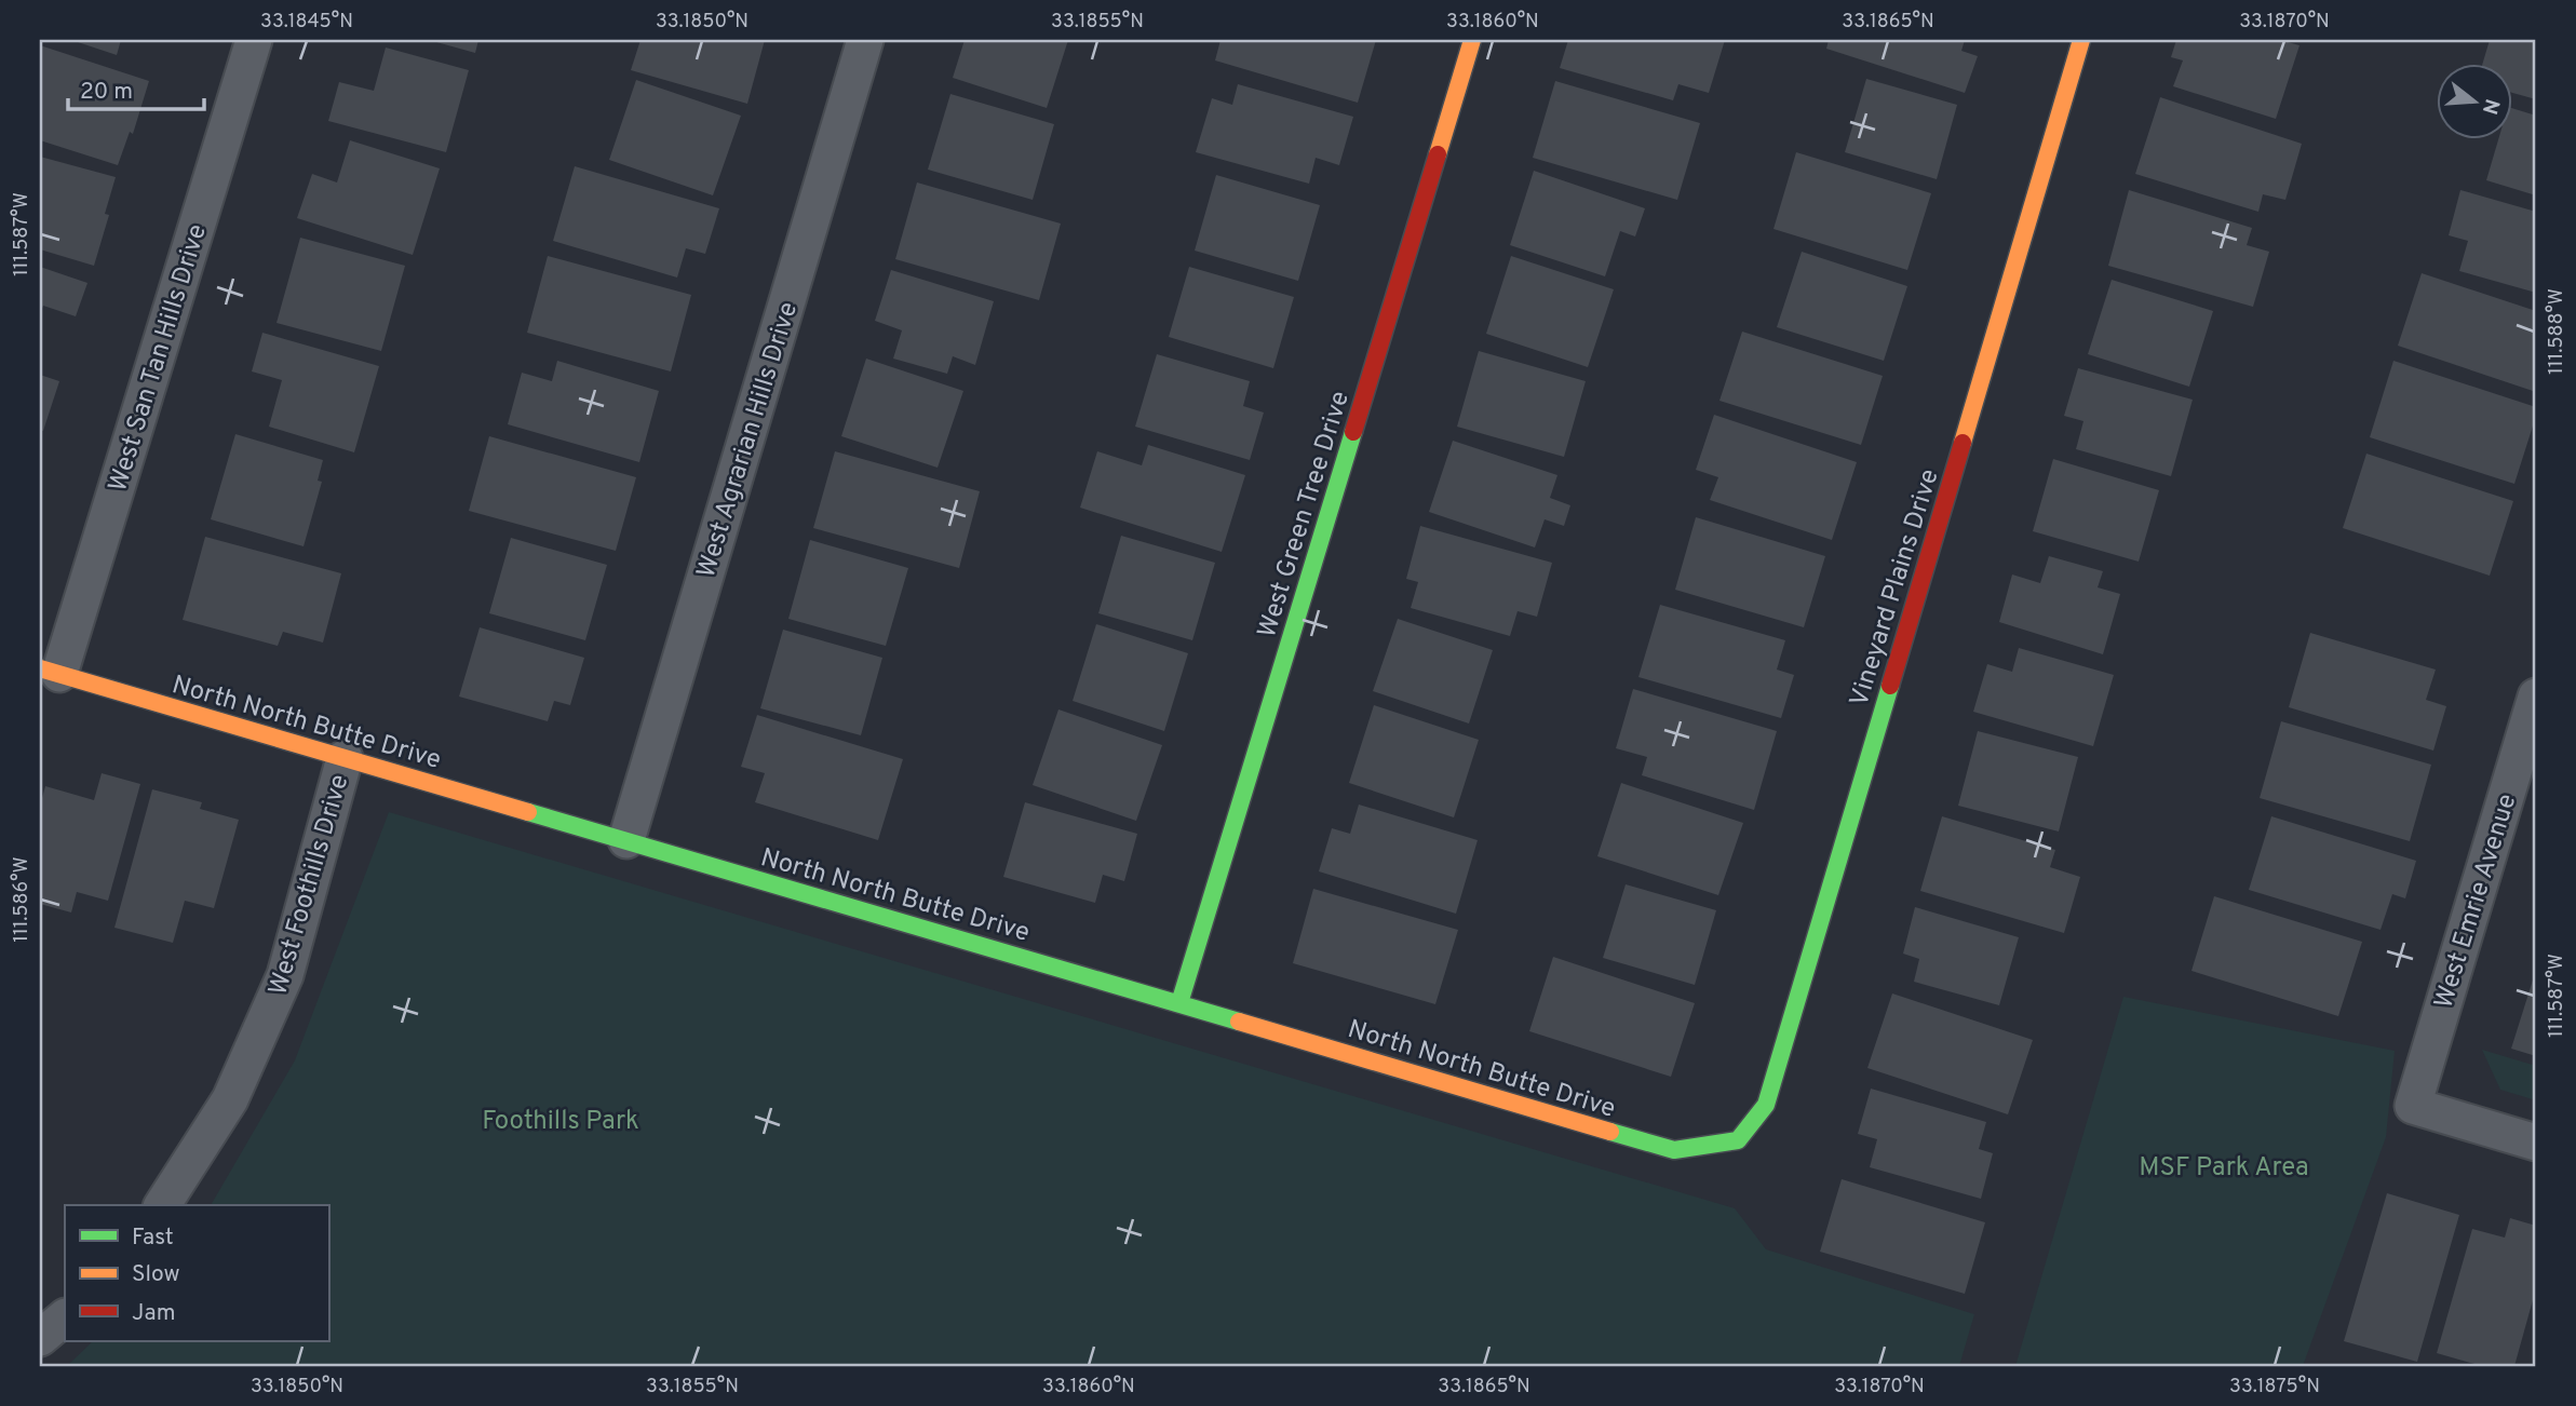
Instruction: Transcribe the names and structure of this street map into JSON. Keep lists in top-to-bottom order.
{
  "streets": {
    "street": [
      "West San Tan Hills Drive",
      "West Agrarian Hills Drive",
      "West Green Tree Drive",
      "Vineyard Plains Drive",
      "North North Butte Drive",
      "West Foothills Drive",
      "West Emrie Avenue"
    ]
  },
  "crossings": [
    ["West San Tan Hills Drive", "North North Butte Drive"],
    ["West Agrarian Hills Drive", "North North Butte Drive"],
    ["West Green Tree Drive", "North North Butte Drive"],
    ["Vineyard Plains Drive", "North North Butte Drive"],
    ["North North Butte Drive", "West Foothills Drive"]
  ],
  "parks": ["Foothills Park", "MSF Park Area"],
  "legend": ["Fast", "Slow", "Jam"],
  "scale_bar": "20 m",
  "north": "right",
  "coordinates": [
    "33.1845°N",
    "33.1850°N",
    "33.1855°N",
    "33.1860°N",
    "33.1865°N",
    "33.1870°N",
    "111.587°W",
    "111.588°W",
    "111.586°W",
    "33.1875°N"
  ]
}
